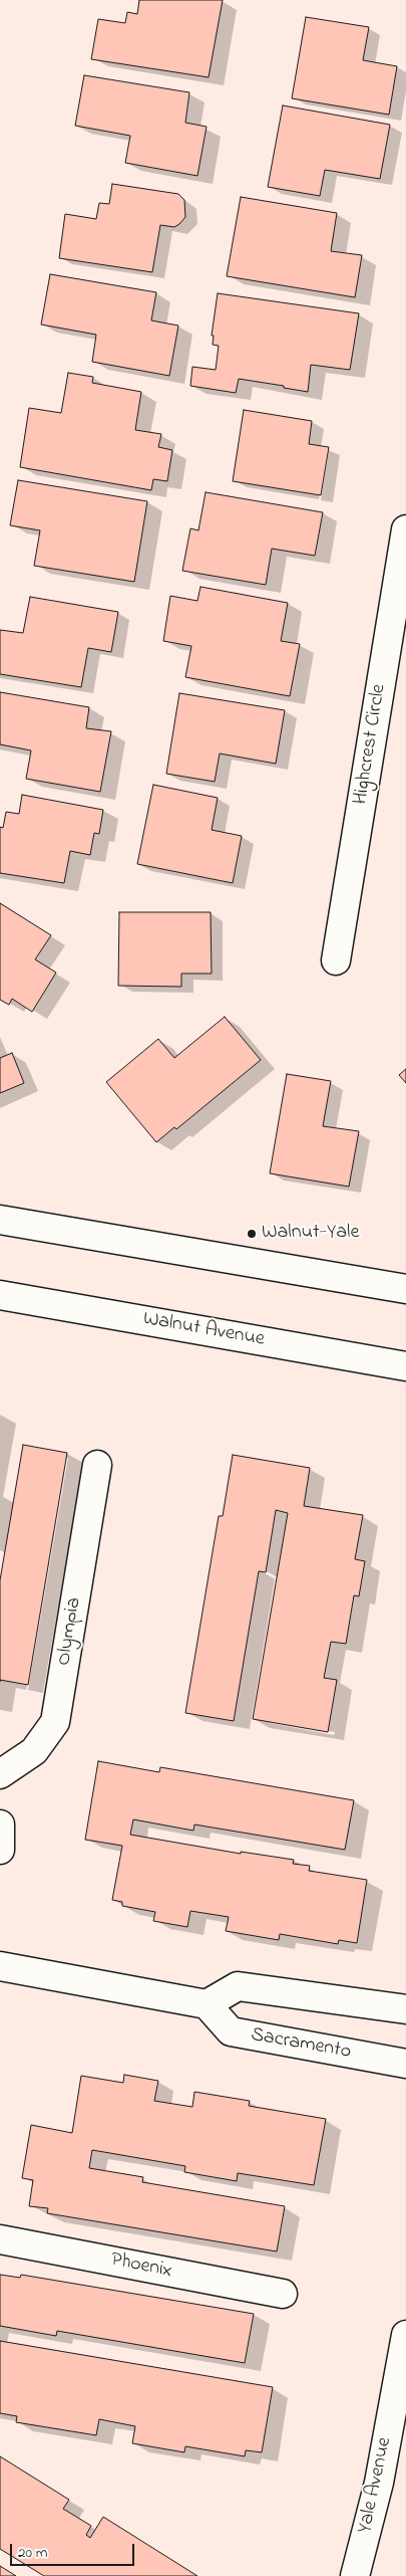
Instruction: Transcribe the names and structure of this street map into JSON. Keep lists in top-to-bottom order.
{
  "streets": {
    "street": [
      "Highcrest Circle",
      "Walnut Avenue",
      "Olympia",
      "Sacramento",
      "Phoenix",
      "Yale Avenue"
    ]
  },
  "places": ["Walnut-Yale"],
  "scale_bar": "20 m"
}
